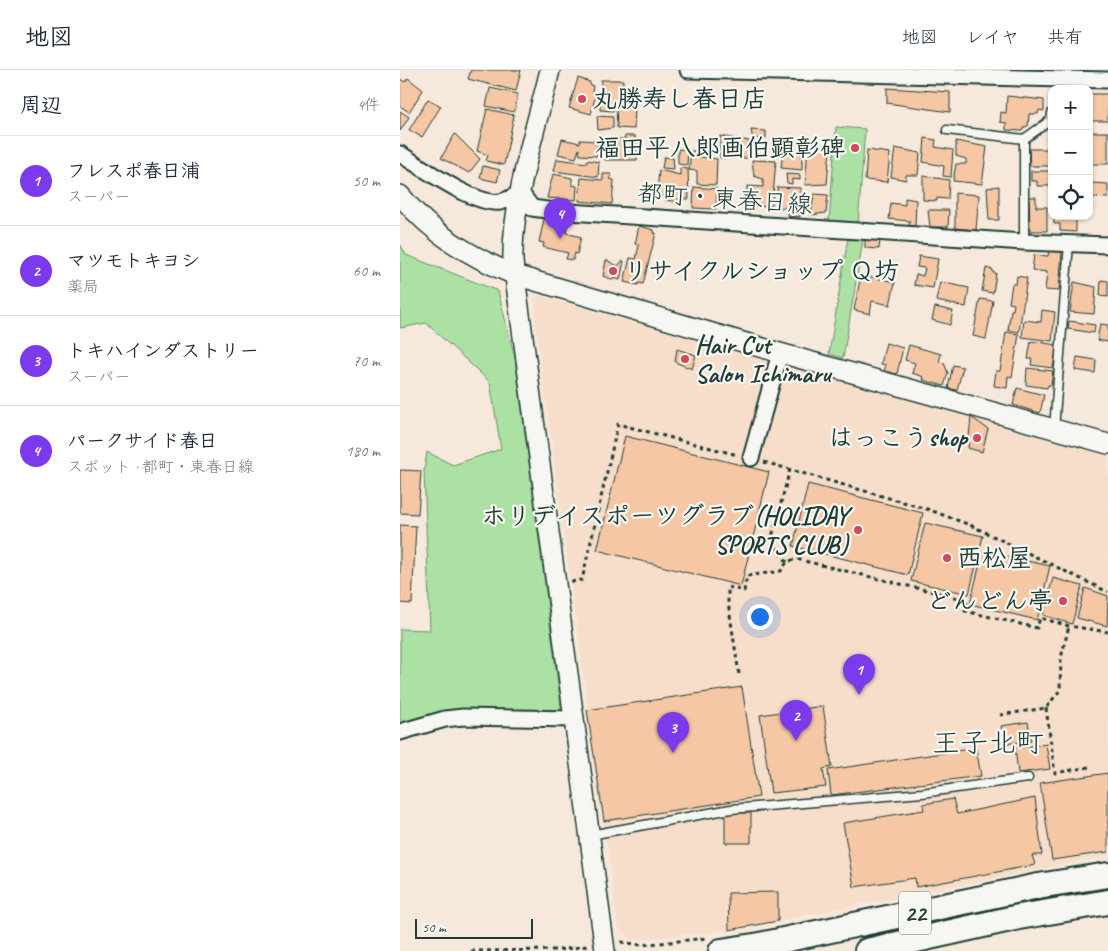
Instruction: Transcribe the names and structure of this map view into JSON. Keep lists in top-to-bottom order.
{
  "streets": {
    "main road": ["22"],
    "street": ["都町・東春日線"]
  },
  "districts": ["王子北町"],
  "places": [
    "丸勝寿し春日店",
    "福田平八郎画伯顕彰碑",
    "リサイクルショップ Ｑ坊",
    "Hair Cut Salon Ichimaru",
    "はっこうshop",
    "ホリデイスポーツグラブ(HOLIDAY SPORTS CLUB)",
    "西松屋",
    "どんどん亭"
  ],
  "scale_bar": "50 m",
  "page": {
    "header": "地図",
    "nav": ["地図", "レイヤ", "共有"],
    "heading": ["周辺", "4件"],
    "map_buttons": ["+", "−"],
    "list": [
      {
        "mark": "1",
        "name": "フレスポ春日浦",
        "note": "スーパー",
        "value": "50 m"
      },
      {
        "mark": "2",
        "name": "マツモトキヨシ",
        "note": "薬局",
        "value": "60 m"
      },
      {
        "mark": "3",
        "name": "トキハインダストリー",
        "note": "スーパー",
        "value": "70 m"
      },
      {
        "mark": "4",
        "name": "パークサイド春日",
        "note": "スポット · 都町・東春日線",
        "value": "180 m"
      }
    ],
    "pins": [
      "4",
      "1",
      "2",
      "3"
    ],
    "scale": "50 m"
  }
}
